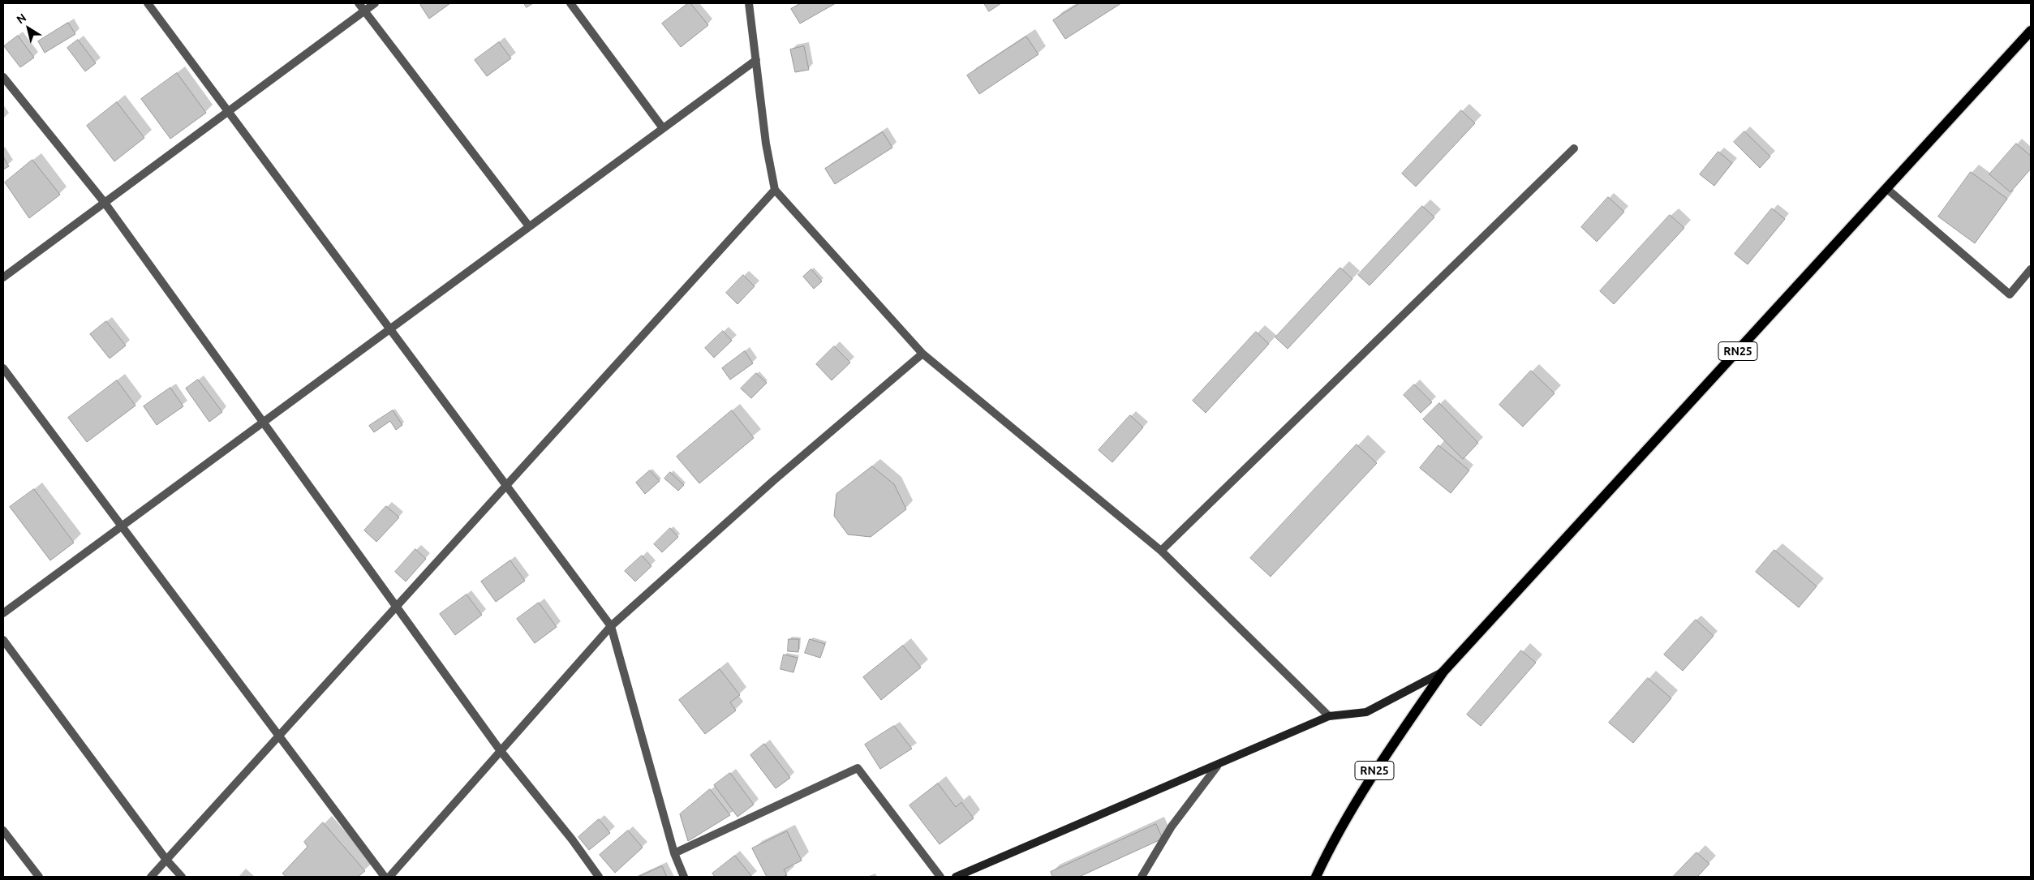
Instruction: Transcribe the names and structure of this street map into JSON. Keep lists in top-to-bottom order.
{
  "streets": {
    "main road": ["RN25"]
  },
  "north": "top left"
}
